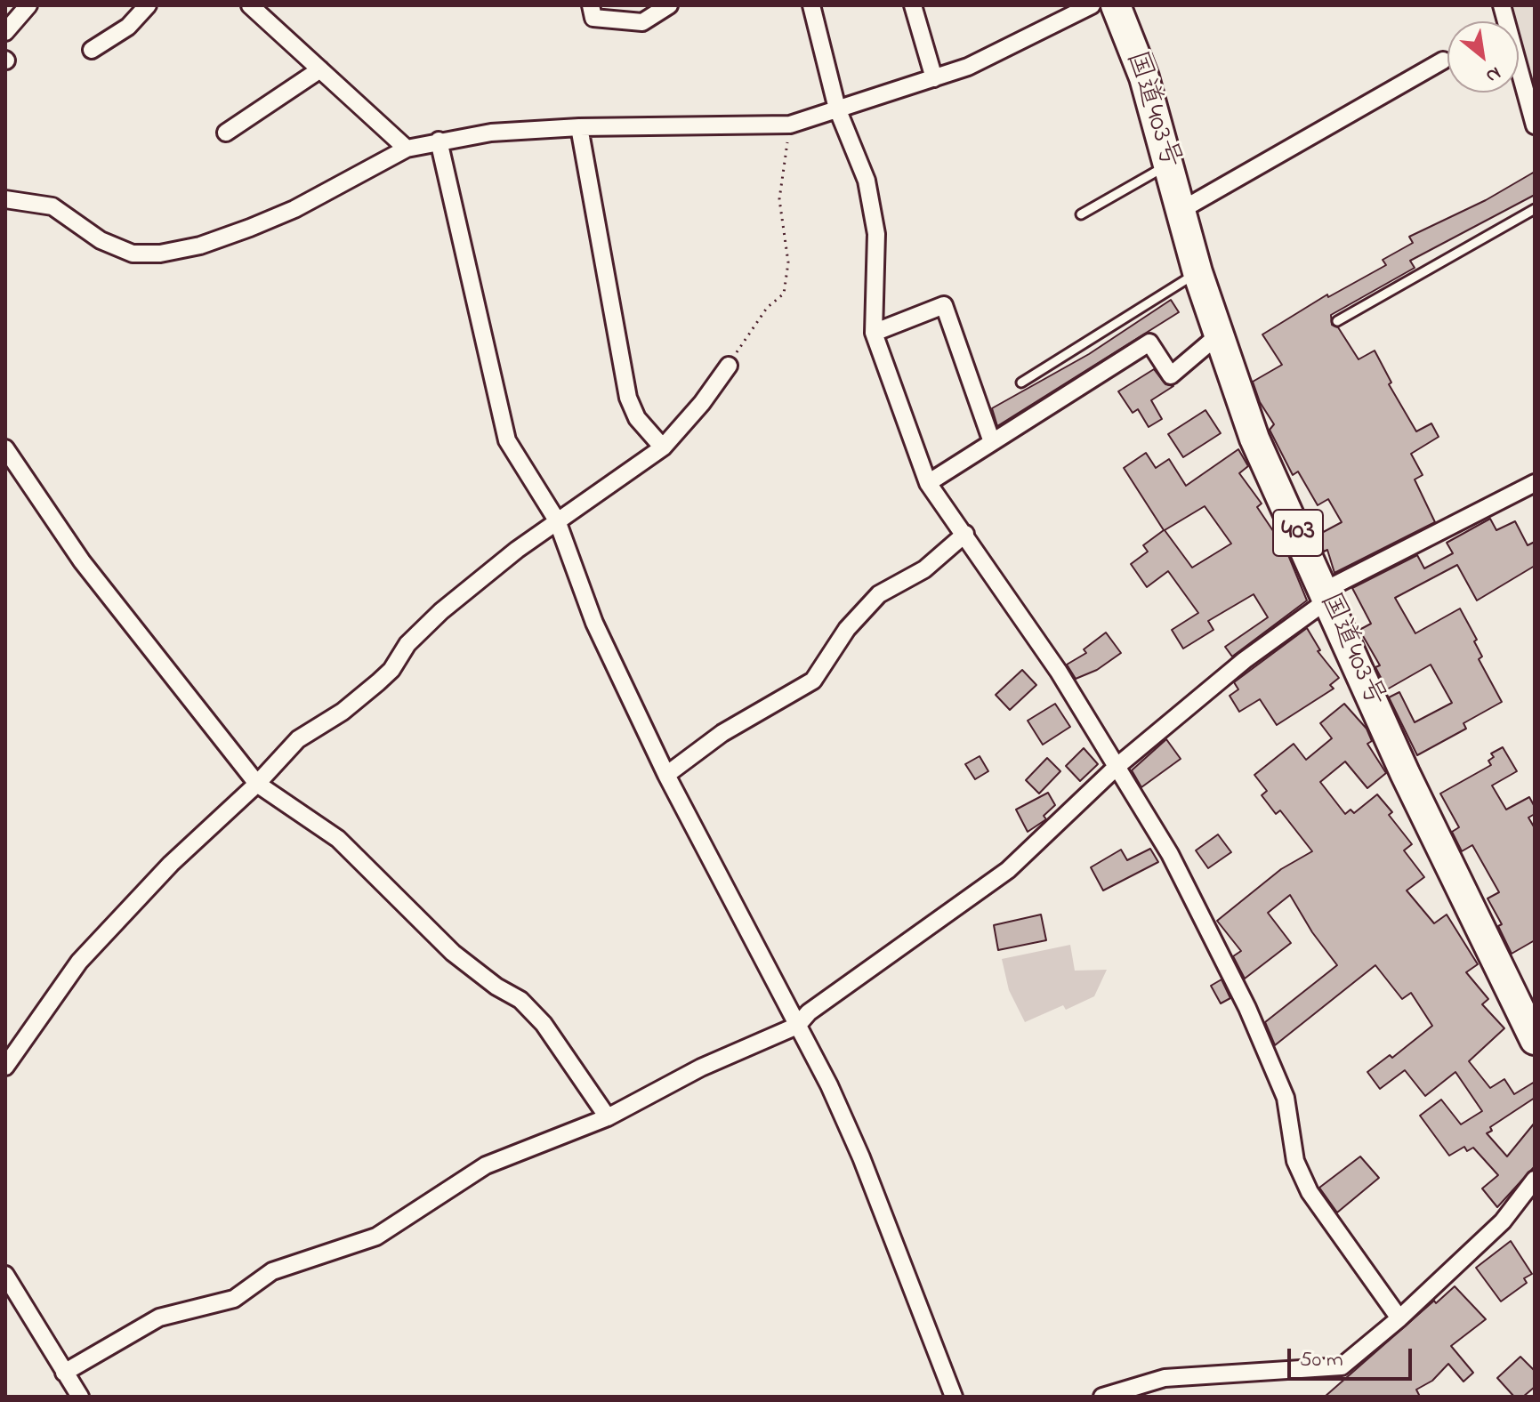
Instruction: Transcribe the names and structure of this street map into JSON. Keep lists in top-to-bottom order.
{
  "streets": {
    "highway": ["国道403号", "403"]
  },
  "scale_bar": "50 m",
  "north": "bottom right"
}
